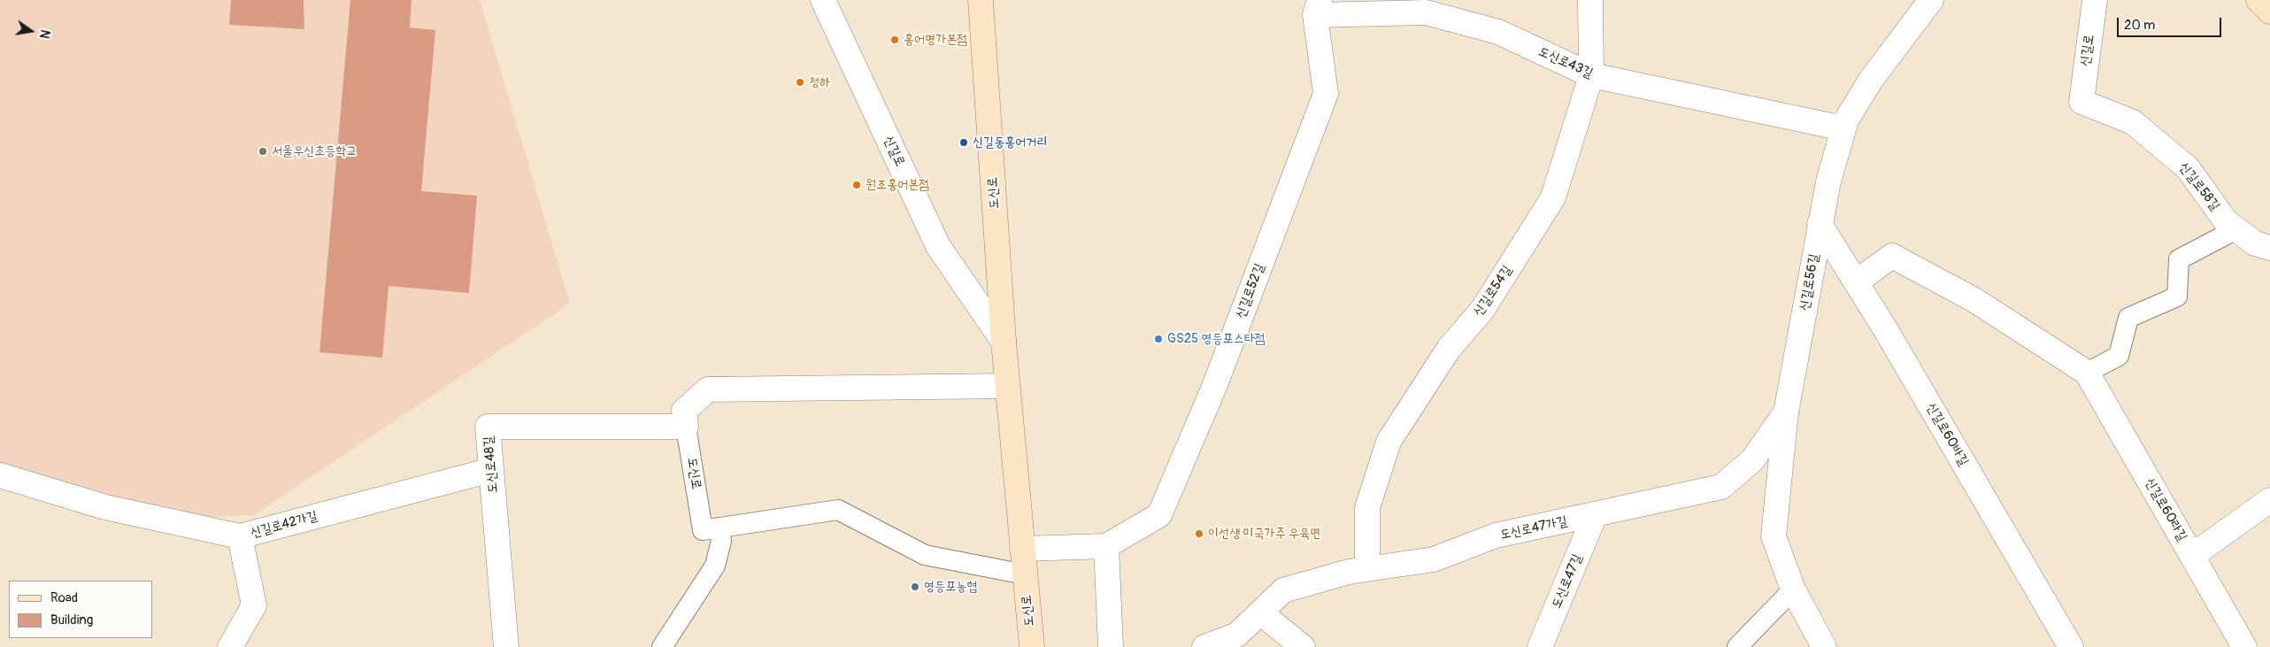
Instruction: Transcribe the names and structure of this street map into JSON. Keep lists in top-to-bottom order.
{
  "streets": {
    "main road": ["도신로"],
    "street": [
      "신길로",
      "도신로43길",
      "신길로58길",
      "신길로56길",
      "신길로52길",
      "신길로54길",
      "신길로60바길",
      "도신로48길",
      "신길로60라길",
      "신길로42가길",
      "도신로47가길",
      "도신로47길"
    ]
  },
  "crossings": [
    ["신길로", "신길로58길"],
    ["신길로", "도신로"],
    ["도신로43길", "신길로56길"],
    ["도신로43길", "신길로52길"],
    ["도신로43길", "신길로54길"],
    ["도신로", "신길로52길"],
    ["도신로", "도신로48길"],
    ["신길로56길", "신길로60바길"],
    ["신길로56길", "도신로47가길"],
    ["신길로54길", "도신로47가길"],
    ["신길로60바길", "신길로60라길"],
    ["도신로48길", "신길로42가길"],
    ["도신로47가길", "도신로47길"]
  ],
  "places": [
    "홍어명가본점",
    "청하",
    "신길동홍어거리",
    "서울우신초등학교",
    "원조홍어본점",
    "GS25 영등포스타점",
    "이선생 미국가주 우육면",
    "영등포농협"
  ],
  "legend": ["Road", "Building"],
  "scale_bar": "20 m",
  "north": "right"
}
